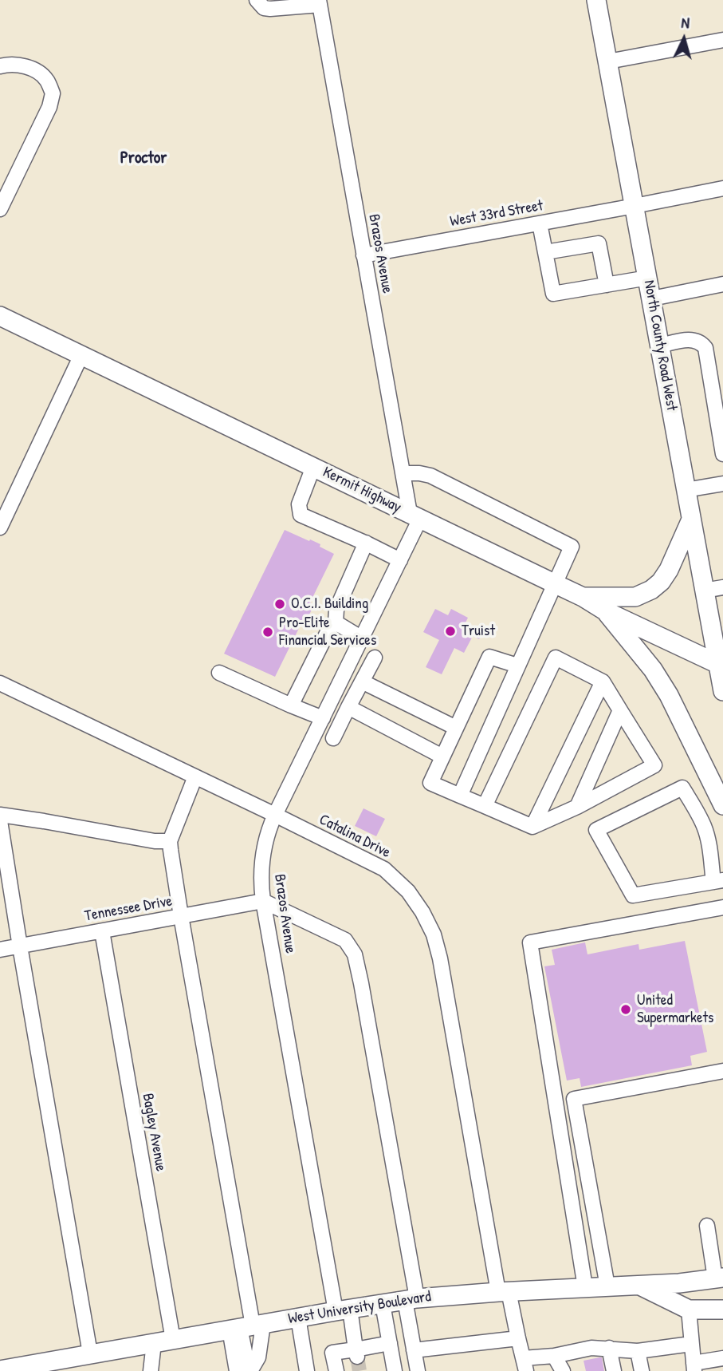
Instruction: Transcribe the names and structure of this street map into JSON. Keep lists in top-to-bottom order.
{
  "streets": {
    "main road": ["North County Road West", "Kermit Highway", "West University Boulevard"],
    "street": [
      "West 33rd Street",
      "Brazos Avenue",
      "Catalina Drive",
      "Tennessee Drive",
      "Bagley Avenue"
    ]
  },
  "crossings": [
    ["West 33rd Street", "Brazos Avenue"],
    ["West 33rd Street", "North County Road West"],
    ["Brazos Avenue", "Kermit Highway"],
    ["Brazos Avenue", "Catalina Drive"],
    ["Brazos Avenue", "Tennessee Drive"],
    ["Brazos Avenue", "West University Boulevard"],
    ["North County Road West", "Kermit Highway"],
    ["Catalina Drive", "West University Boulevard"],
    ["Tennessee Drive", "Bagley Avenue"],
    ["Bagley Avenue", "West University Boulevard"]
  ],
  "districts": ["Proctor"],
  "places": [
    "O.C.I. Building",
    "Truist",
    "Pro-Elite Financial Services",
    "United Supermarkets"
  ],
  "north": "top"
}
